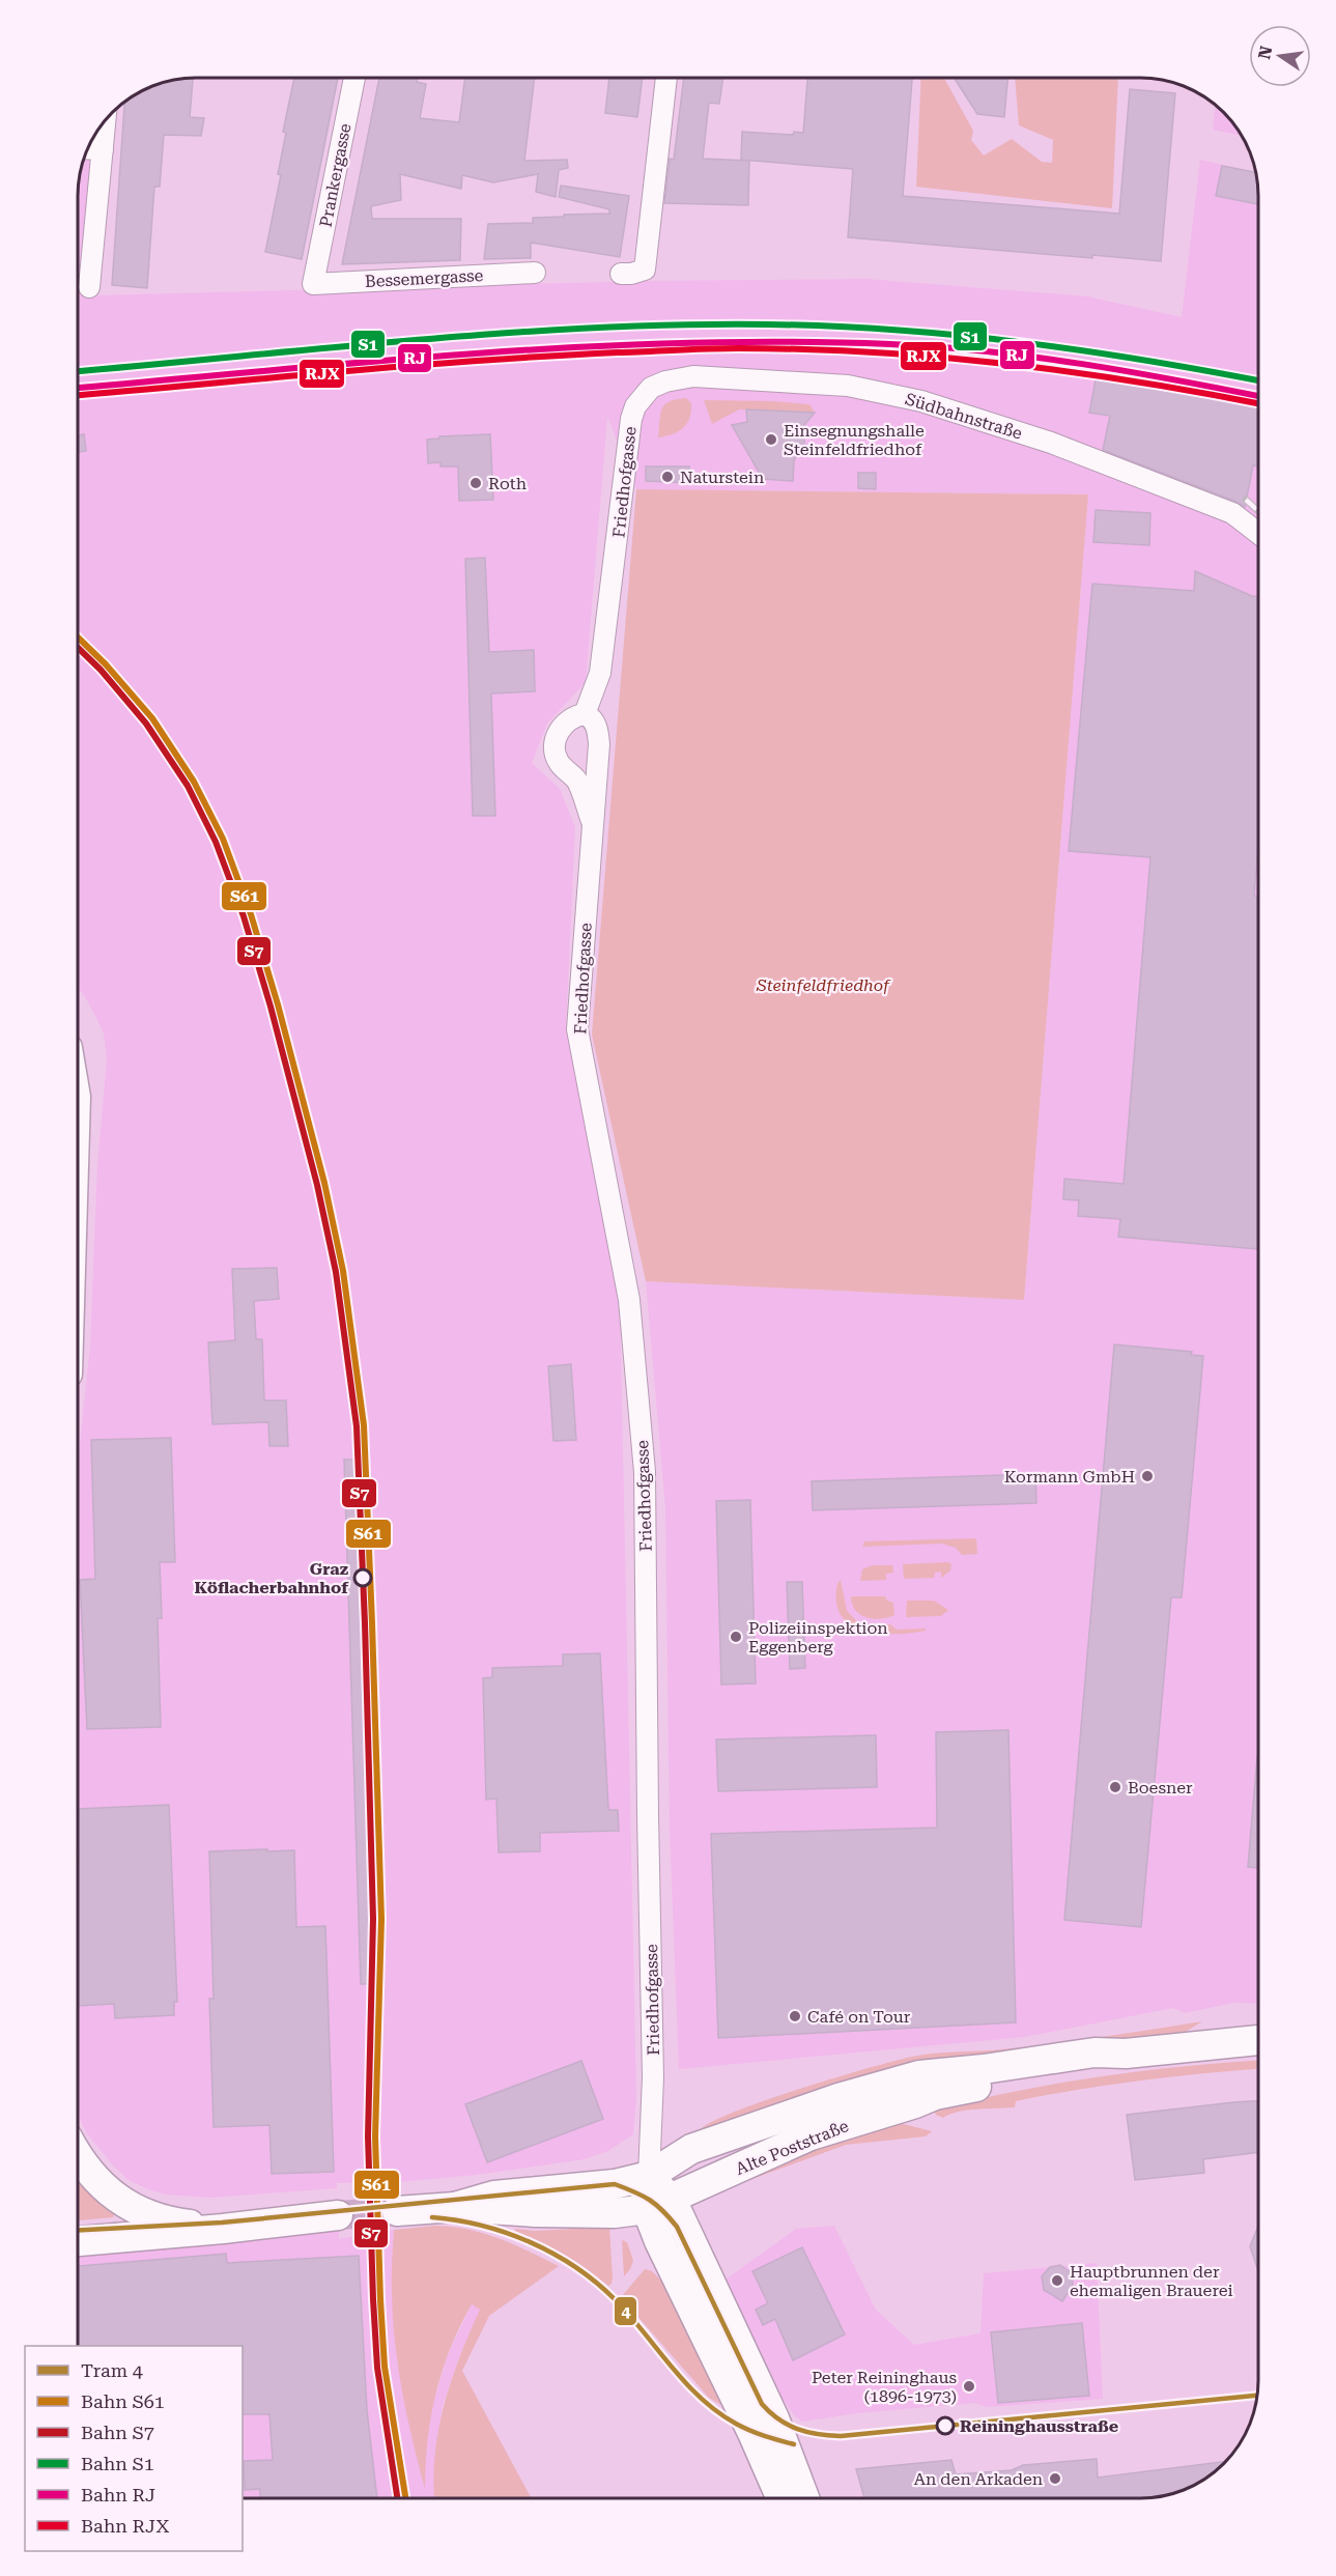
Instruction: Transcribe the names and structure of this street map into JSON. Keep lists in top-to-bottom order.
{
  "streets": {
    "main road": ["Alte Poststraße"],
    "street": [
      "Prankergasse",
      "Bessemergasse",
      "Südbahnstraße",
      "Friedhofgasse"
    ]
  },
  "crossings": [
    ["Prankergasse", "Bessemergasse"],
    ["Südbahnstraße", "Friedhofgasse"],
    ["Friedhofgasse", "Alte Poststraße"]
  ],
  "parks": ["Steinfeldfriedhof"],
  "places": [
    "Einsegnungshalle Steinfeldfriedhof",
    "Naturstein",
    "Roth",
    "Kormann GmbH",
    "Graz Köflacherbahnhof",
    "Polizeiinspektion Eggenberg",
    "Boesner",
    "Café on Tour",
    "Hauptbrunnen der ehemaligen Brauerei",
    "Peter Reininghaus (1896-1973)",
    "Reininghausstraße",
    "An den Arkaden"
  ],
  "lines": [
    "rail line S1",
    "rail line RJ",
    "rail line RJX",
    "rail line S61",
    "rail line S7",
    "tram line 4"
  ],
  "legend": [
    "Tram 4",
    "Bahn S61",
    "Bahn S7",
    "Bahn S1",
    "Bahn RJ",
    "Bahn RJX"
  ],
  "north": "left"
}
